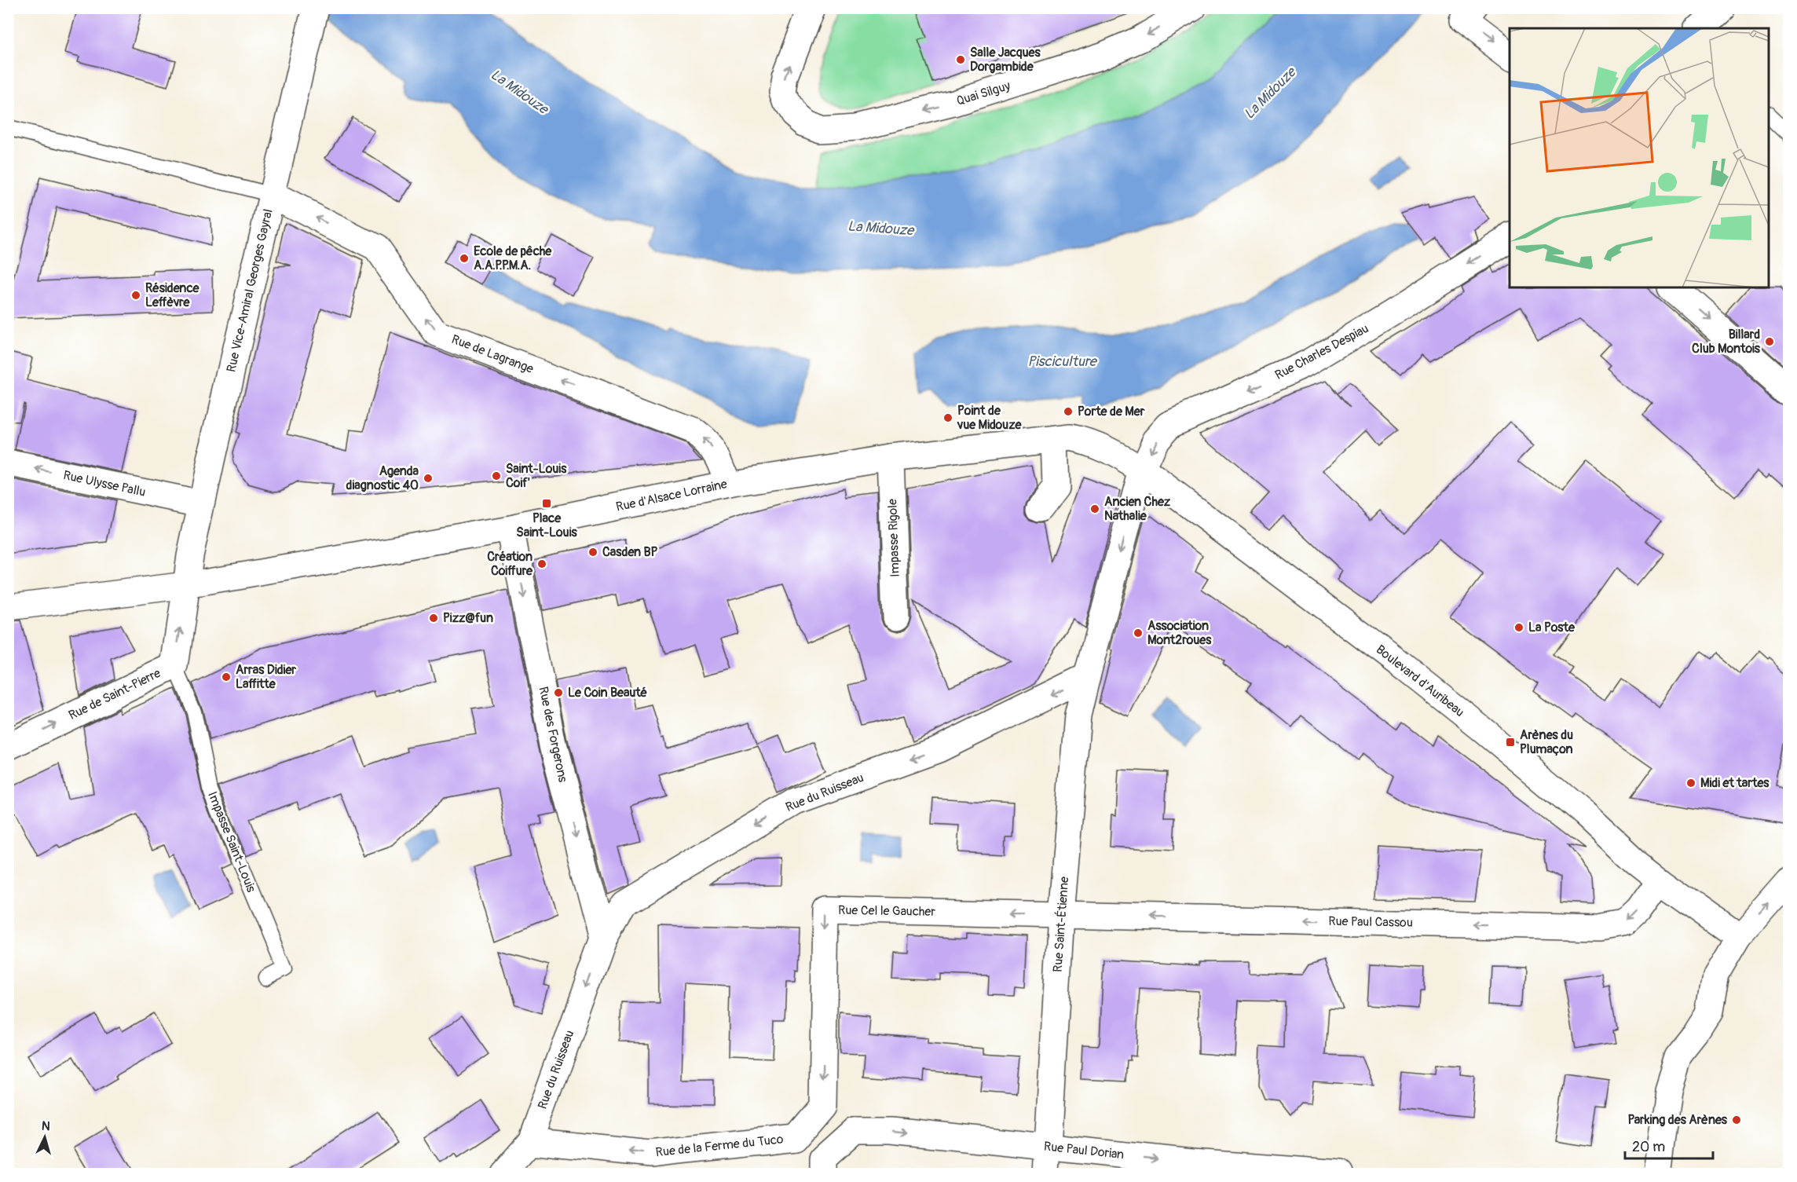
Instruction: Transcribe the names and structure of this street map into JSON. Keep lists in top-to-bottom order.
{
  "streets": {
    "street": [
      "Quai Silguy",
      "Rue Vice-Amiral Georges Gayral",
      "Rue Charles Despiau",
      "Rue de Lagrange",
      "Rue Ulysse Pallu",
      "Rue d'Alsace Lorraine",
      "Impasse Rigole",
      "Boulevard d'Auribeau",
      "Rue de Saint-Pierre",
      "Rue des Forgerons",
      "Rue du Ruisseau",
      "Rue Cel le Gaucher",
      "Rue Paul Cassou",
      "Rue Saint-Étienne",
      "Rue de la Ferme du Tuco",
      "Rue Paul Dorian"
    ],
    "lane": ["Impasse Saint-Louis"]
  },
  "crossings": [
    ["Rue Vice-Amiral Georges Gayral", "Rue de Lagrange"],
    ["Rue Vice-Amiral Georges Gayral", "Rue Ulysse Pallu"],
    ["Rue Charles Despiau", "Boulevard d'Auribeau"],
    ["Rue de Lagrange", "Rue d'Alsace Lorraine"],
    ["Rue d'Alsace Lorraine", "Impasse Rigole"],
    ["Rue d'Alsace Lorraine", "Boulevard d'Auribeau"],
    ["Rue d'Alsace Lorraine", "Rue de Saint-Pierre"],
    ["Rue d'Alsace Lorraine", "Rue des Forgerons"],
    ["Boulevard d'Auribeau", "Rue Paul Cassou"],
    ["Rue de Saint-Pierre", "Impasse Saint-Louis"],
    ["Rue des Forgerons", "Rue du Ruisseau"],
    ["Rue du Ruisseau", "Rue Saint-Étienne"],
    ["Rue du Ruisseau", "Rue de la Ferme du Tuco"],
    ["Rue Cel le Gaucher", "Rue Paul Cassou"],
    ["Rue Cel le Gaucher", "Rue Saint-Étienne"],
    ["Rue Paul Cassou", "Rue Saint-Étienne"],
    ["Rue Saint-Étienne", "Rue Paul Dorian"]
  ],
  "one_way": [
    "Rue Charles Despiau",
    "Rue de Lagrange",
    "Rue de Saint-Pierre",
    "Rue des Forgerons",
    "Rue du Ruisseau",
    "Rue Paul Cassou",
    "Rue de la Ferme du Tuco",
    "Rue Paul Dorian"
  ],
  "water": ["La Midouze", "Pisciculture"],
  "places": {
    "other": [
      "Salle Jacques Dorgambide",
      "Ecole de pêche A.A.P.P.M.A.",
      "Résidence Leffèvre",
      "Billard Club Montois",
      "Porte de Mer",
      "Point de vue Midouze",
      "Saint-Louis Coif'",
      "Agenda diagnostic 40",
      "Ancien Chez Nathalie",
      "Casden BP",
      "Création Coiffure",
      "Pizz@fun",
      "La Poste",
      "Association Mont2roues",
      "Arras Didier Laffitte",
      "Le Coin Beauté",
      "Midi et tartes",
      "Parking des Arènes"
    ],
    "transit": ["Place Saint-Louis", "Arènes du Plumaçon"]
  },
  "scale_bar": "20 m",
  "north": "top"
}
